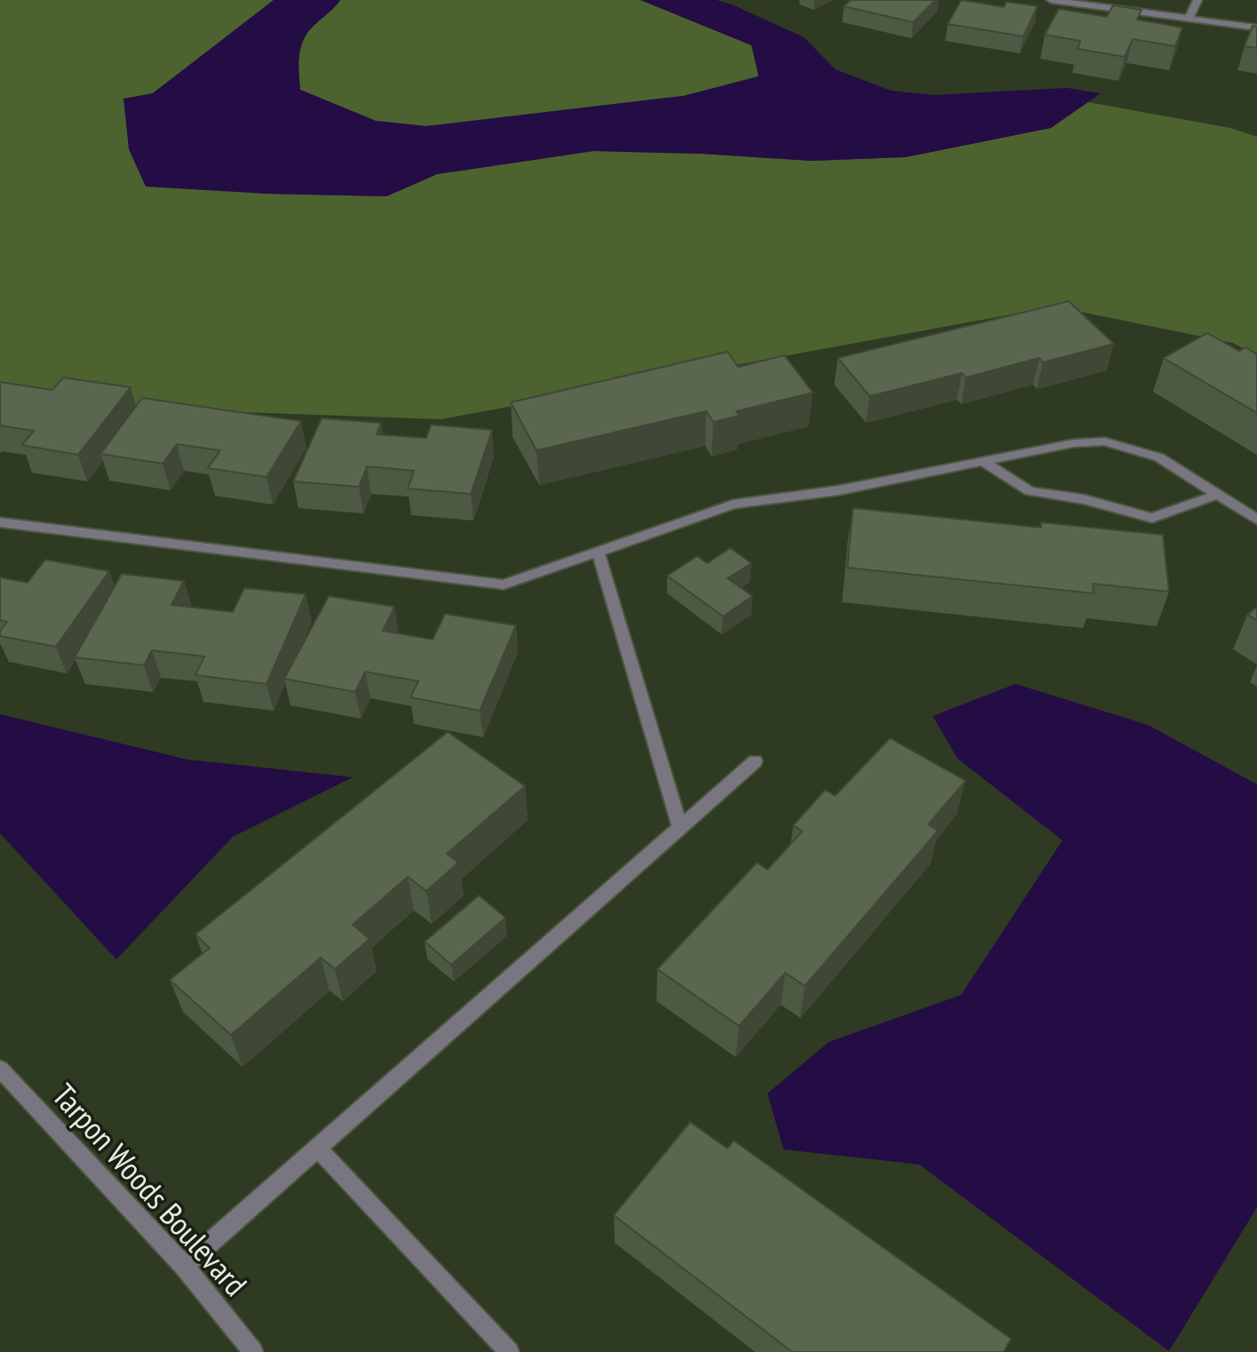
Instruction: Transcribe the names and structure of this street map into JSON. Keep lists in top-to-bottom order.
{
  "streets": {
    "street": ["Tarpon Woods Boulevard"]
  }
}
